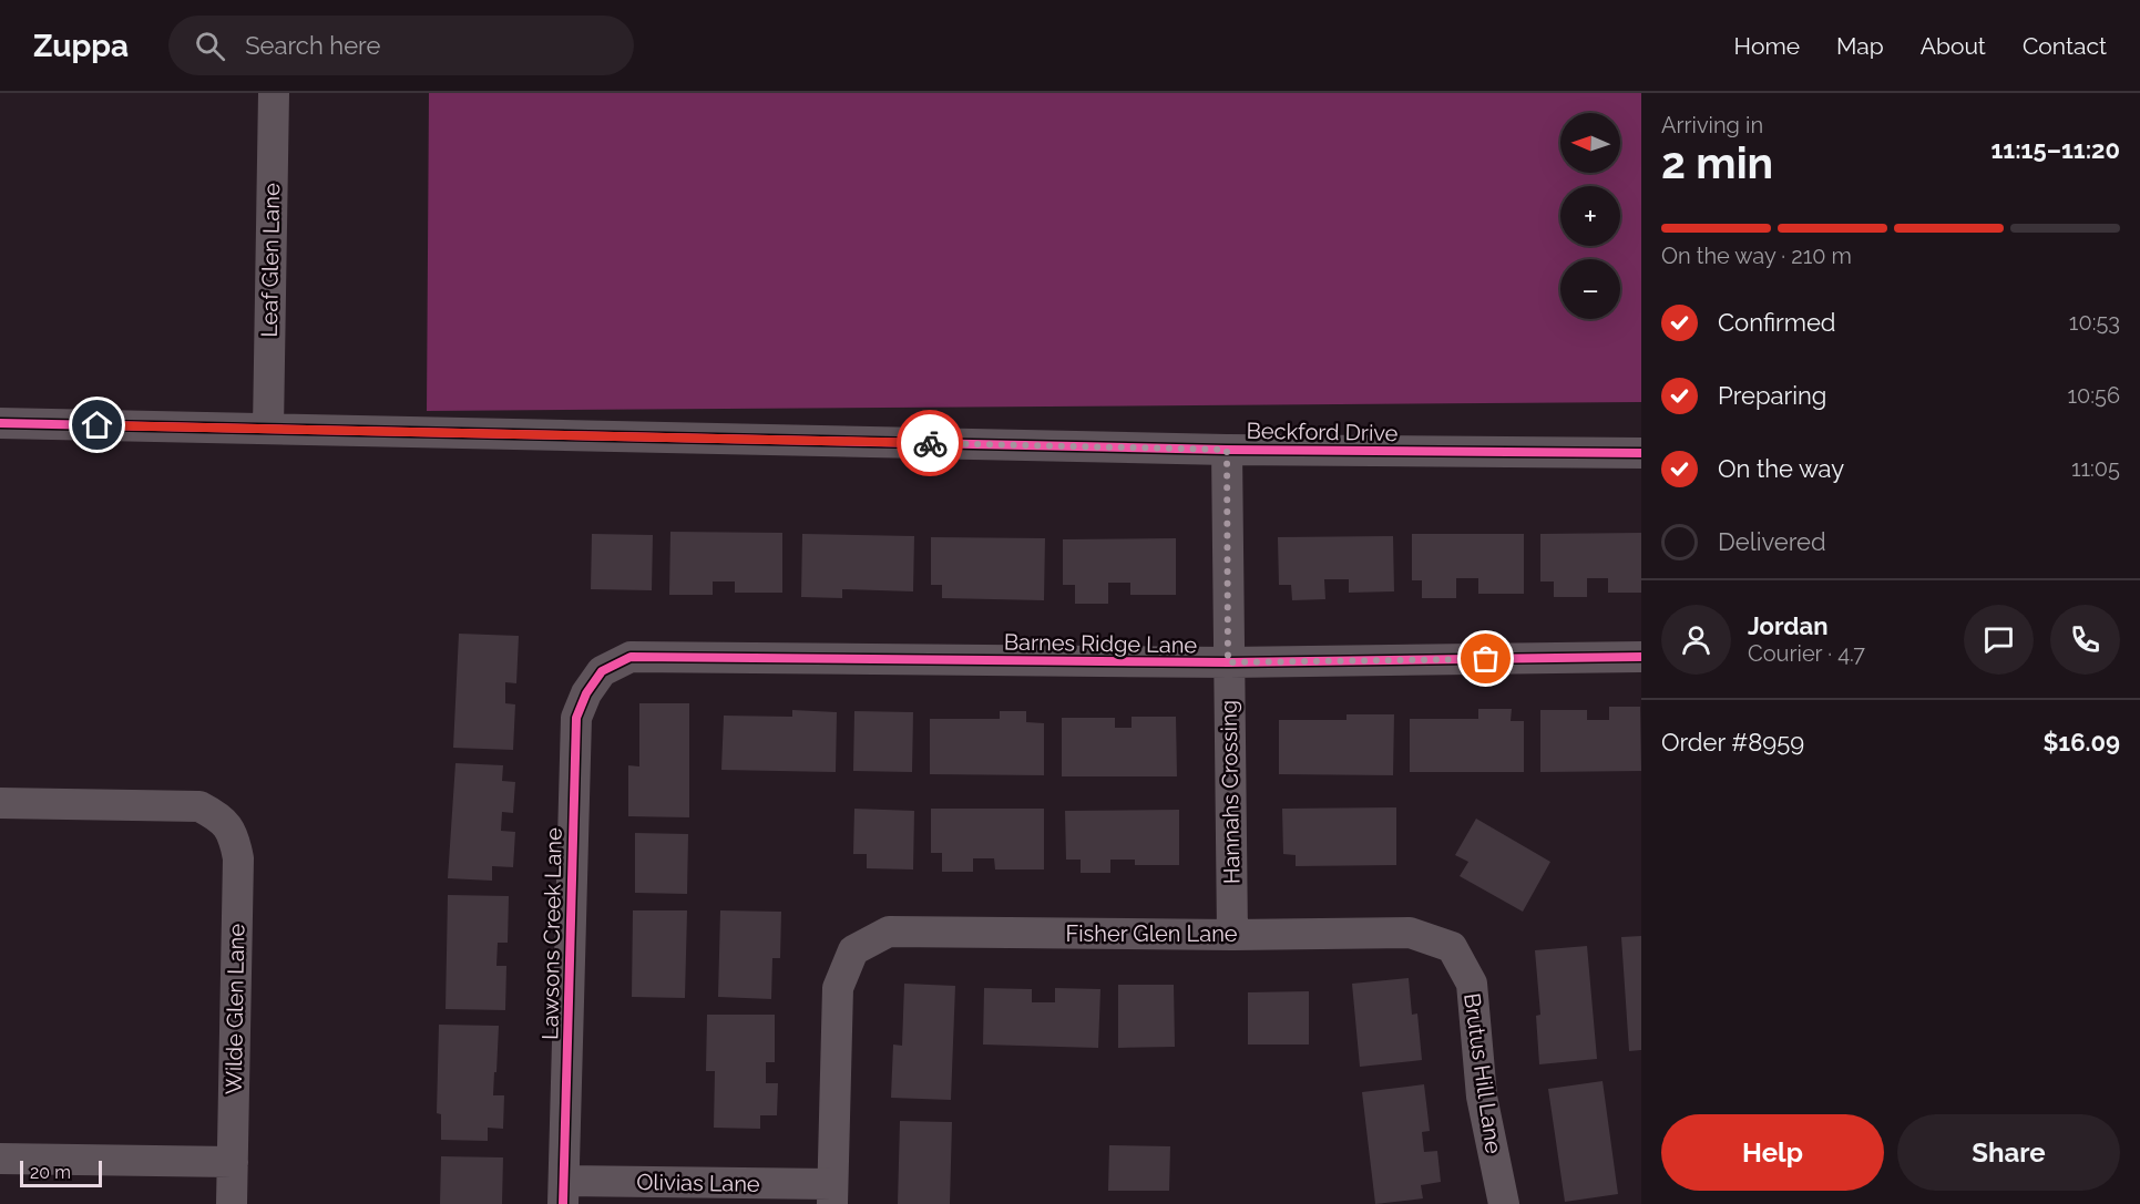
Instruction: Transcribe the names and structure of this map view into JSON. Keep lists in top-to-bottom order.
{
  "streets": {
    "street": [
      "Leaf Glen Lane",
      "Beckford Drive",
      "Barnes Ridge Lane",
      "Hannahs Crossing",
      "Lawsons Creek Lane",
      "Fisher Glen Lane",
      "Wilde Glen Lane",
      "Brutus Hill Lane",
      "Olivias Lane"
    ]
  },
  "crossings": [
    ["Leaf Glen Lane", "Beckford Drive"],
    ["Beckford Drive", "Hannahs Crossing"],
    ["Barnes Ridge Lane", "Hannahs Crossing"],
    ["Barnes Ridge Lane", "Lawsons Creek Lane"],
    ["Hannahs Crossing", "Fisher Glen Lane"],
    ["Lawsons Creek Lane", "Olivias Lane"],
    ["Fisher Glen Lane", "Brutus Hill Lane"],
    ["Fisher Glen Lane", "Olivias Lane"]
  ],
  "scale_bar": "20 m",
  "north": "left",
  "page": {
    "header": "Zuppa",
    "search": "Search here",
    "nav": [
      "Home",
      "Map",
      "About",
      "Contact"
    ],
    "heading": ["2 min", "Arriving in", "11:15–11:20"],
    "panel": [
      "Jordan",
      "Courier · 4.7",
      "Order #8959",
      "$16.09"
    ],
    "map_buttons": ["+", "−"],
    "bar": "On the way · 210 m",
    "list": [
      ["Confirmed", "10:53"],
      ["Preparing", "10:56"],
      ["On the way", "11:05"],
      "Delivered"
    ],
    "buttons": ["Help", "Share"],
    "scale": "20 m"
  }
}
